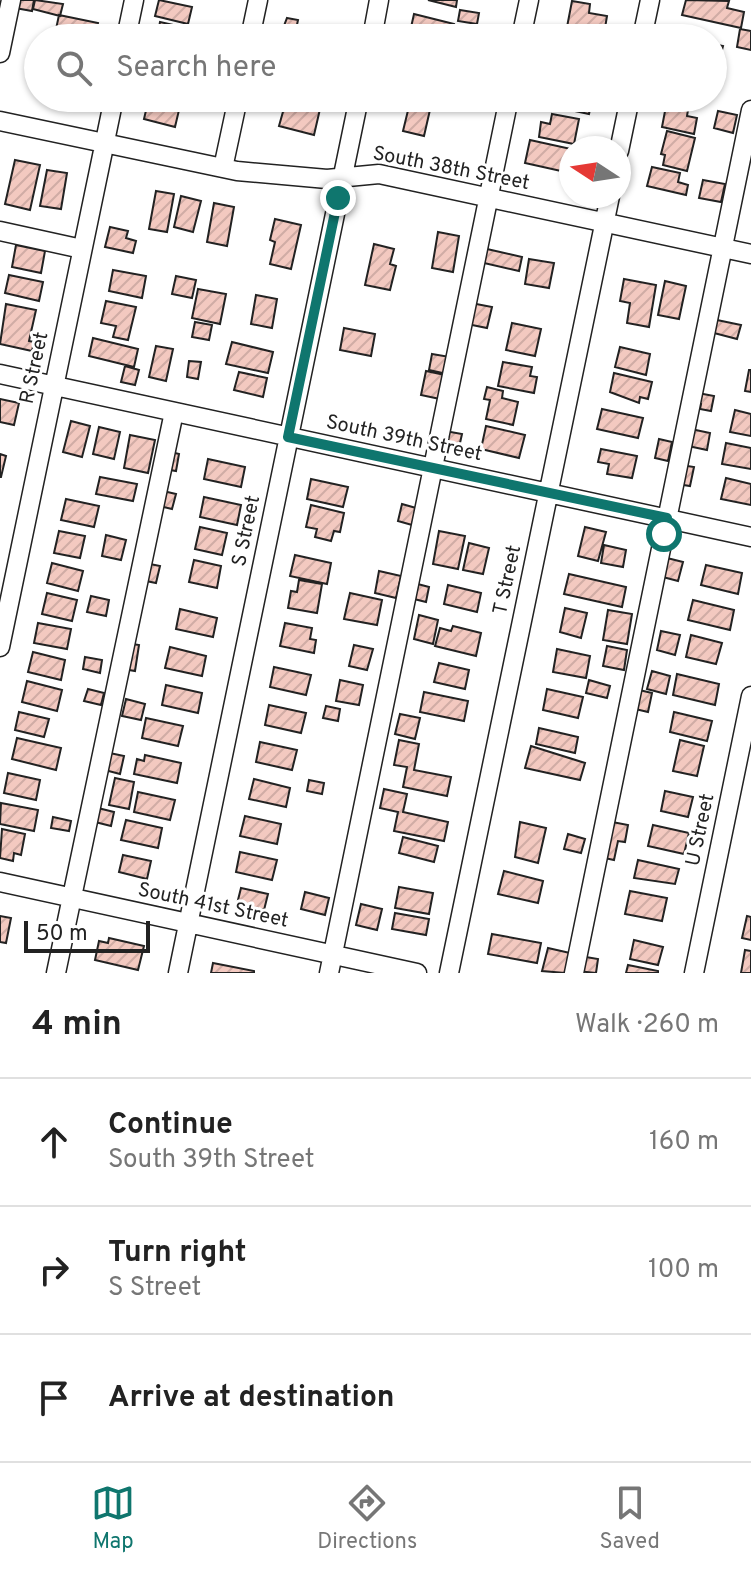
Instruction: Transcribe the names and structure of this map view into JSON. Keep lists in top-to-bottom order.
{
  "streets": {
    "street": [
      "South 38th Street",
      "R Street",
      "South 39th Street",
      "S Street",
      "T Street",
      "U Street",
      "South 41st Street"
    ]
  },
  "crossings": [
    ["South 38th Street", "R Street"],
    ["South 38th Street", "S Street"],
    ["South 38th Street", "T Street"],
    ["R Street", "South 39th Street"],
    ["South 39th Street", "S Street"],
    ["South 39th Street", "T Street"],
    ["S Street", "South 41st Street"]
  ],
  "scale_bar": "50 m",
  "north": "left",
  "page": {
    "search": "Search here",
    "scale": "50 m",
    "heading": ["4 min", "Walk · 260 m"],
    "list": [
      ["Continue", "South 39th Street", "160 m"],
      ["Turn right", "S Street", "100 m"],
      "Arrive at destination"
    ],
    "nav": ["Map", "Directions", "Saved"]
  }
}
